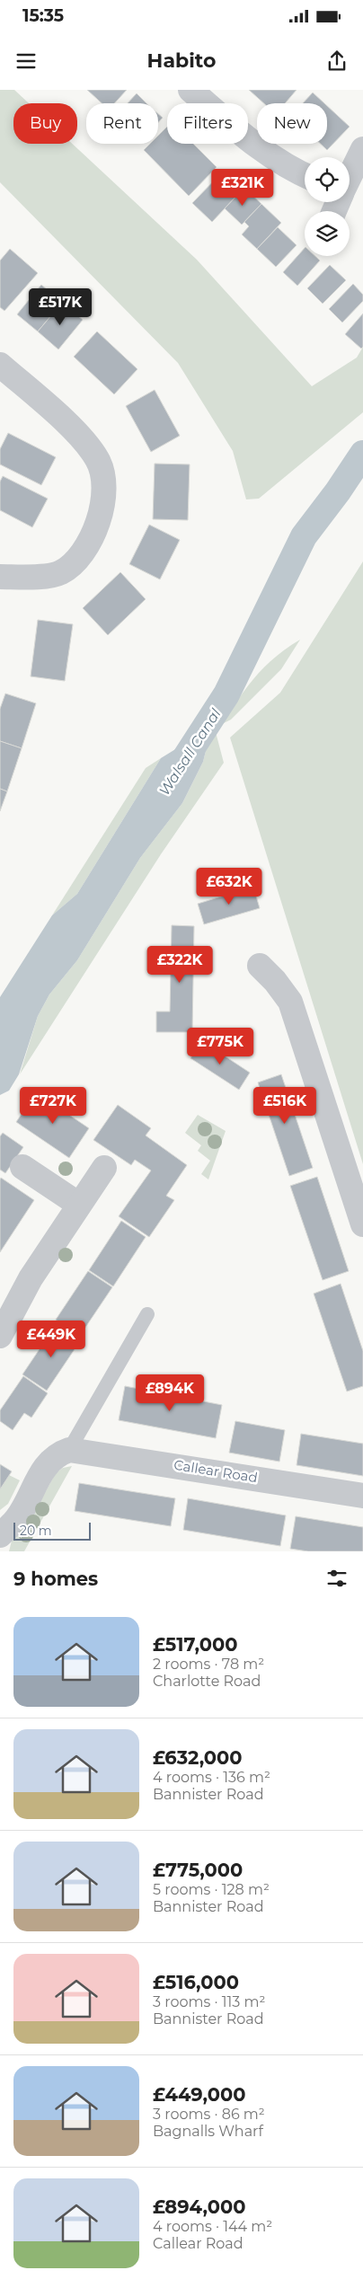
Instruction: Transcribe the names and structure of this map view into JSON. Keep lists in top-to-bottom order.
{
  "streets": {
    "street": ["Callear Road"]
  },
  "water": ["Walsall Canal"],
  "scale_bar": "20 m",
  "page": {
    "status": "15:35",
    "header": "Habito",
    "chip": [
      "Buy",
      "Rent",
      "Filters",
      "New"
    ],
    "price": [
      "£321K",
      "£517K",
      "£632K",
      "£322K",
      "£775K",
      "£727K",
      "£516K",
      "£449K",
      "£894K"
    ],
    "scale": "20 m",
    "heading": "9 homes",
    "list": [
      {
        "name": "£517,000",
        "note": "2 rooms · 78 m² · Charlotte Road"
      },
      {
        "name": "£632,000",
        "note": "4 rooms · 136 m² · Bannister Road"
      },
      {
        "name": "£775,000",
        "note": "5 rooms · 128 m² · Bannister Road"
      },
      {
        "name": "£516,000",
        "note": "3 rooms · 113 m² · Bannister Road"
      },
      {
        "name": "£449,000",
        "note": "3 rooms · 86 m² · Bagnalls Wharf"
      },
      {
        "name": "£894,000",
        "note": "4 rooms · 144 m² · Callear Road"
      }
    ]
  }
}
